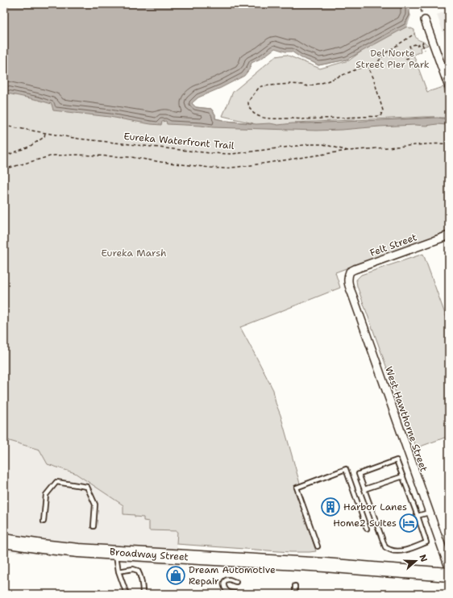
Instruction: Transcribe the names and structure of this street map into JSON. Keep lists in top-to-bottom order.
{
  "streets": {
    "highway": ["Broadway Street"],
    "street": ["Felt Street", "West Hawthorne Street"],
    "path": ["Eureka Waterfront Trail"]
  },
  "crossings": [
    ["Felt Street", "West Hawthorne Street"]
  ],
  "parks": ["Del Norte Street Pier Park", "Eureka Marsh"],
  "places": {
    "building": ["Harbor Lanes"],
    "hotel": ["Home2 Suites"],
    "shop": ["Dream Automotive Repair"]
  },
  "north": "right"
}
